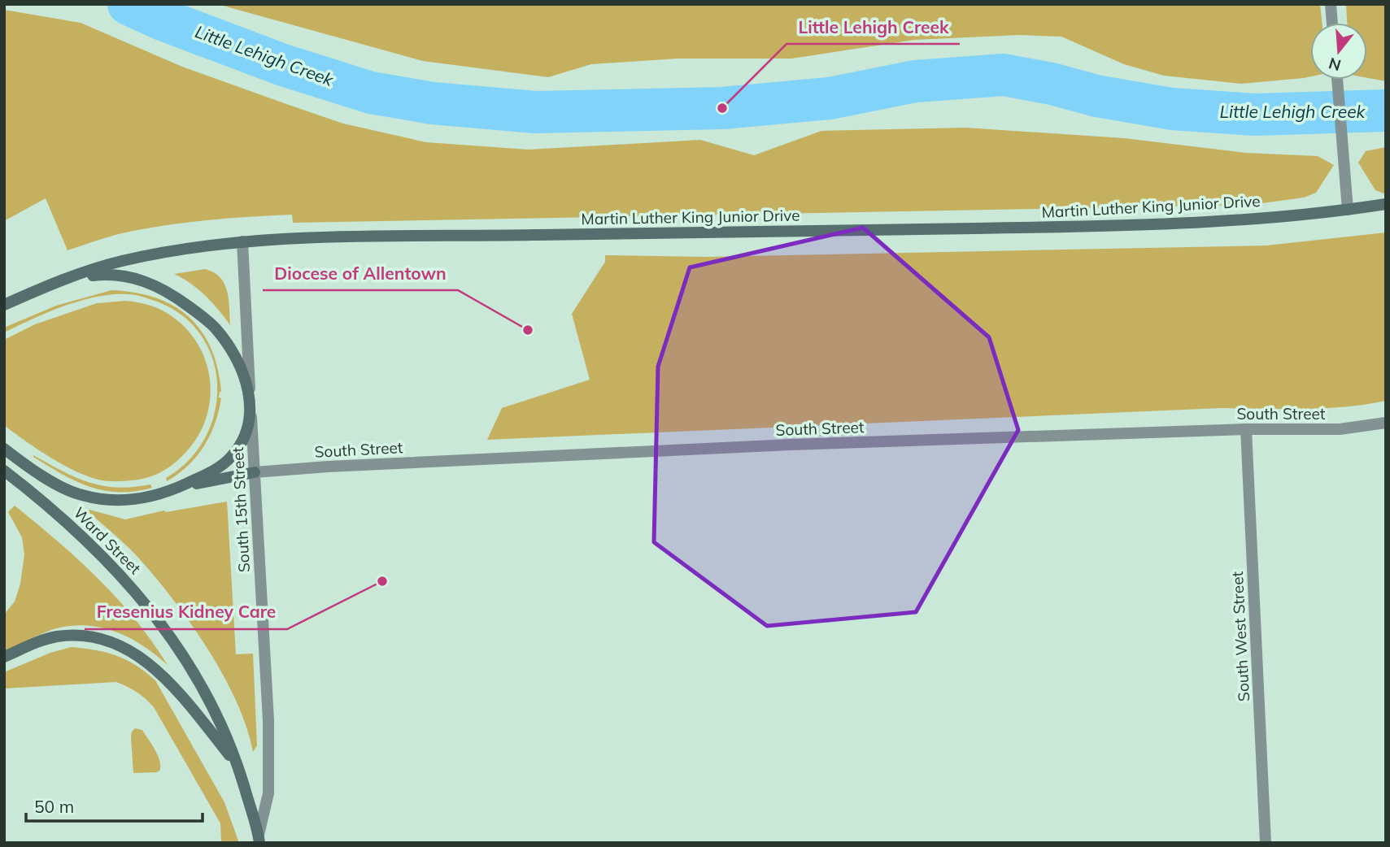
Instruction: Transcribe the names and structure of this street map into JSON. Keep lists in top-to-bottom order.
{
  "streets": {
    "main road": ["Martin Luther King Junior Drive", "Ward Street"],
    "street": ["South Street", "South 15th Street", "South West Street"]
  },
  "crossings": [
    ["Martin Luther King Junior Drive", "South 15th Street"],
    ["South Street", "South 15th Street"],
    ["South Street", "South West Street"],
    ["South 15th Street", "Ward Street"]
  ],
  "water": ["Little Lehigh Creek"],
  "places": ["Little Lehigh Creek", "Diocese of Allentown", "Fresenius Kidney Care"],
  "scale_bar": "50 m",
  "north": "bottom"
}
